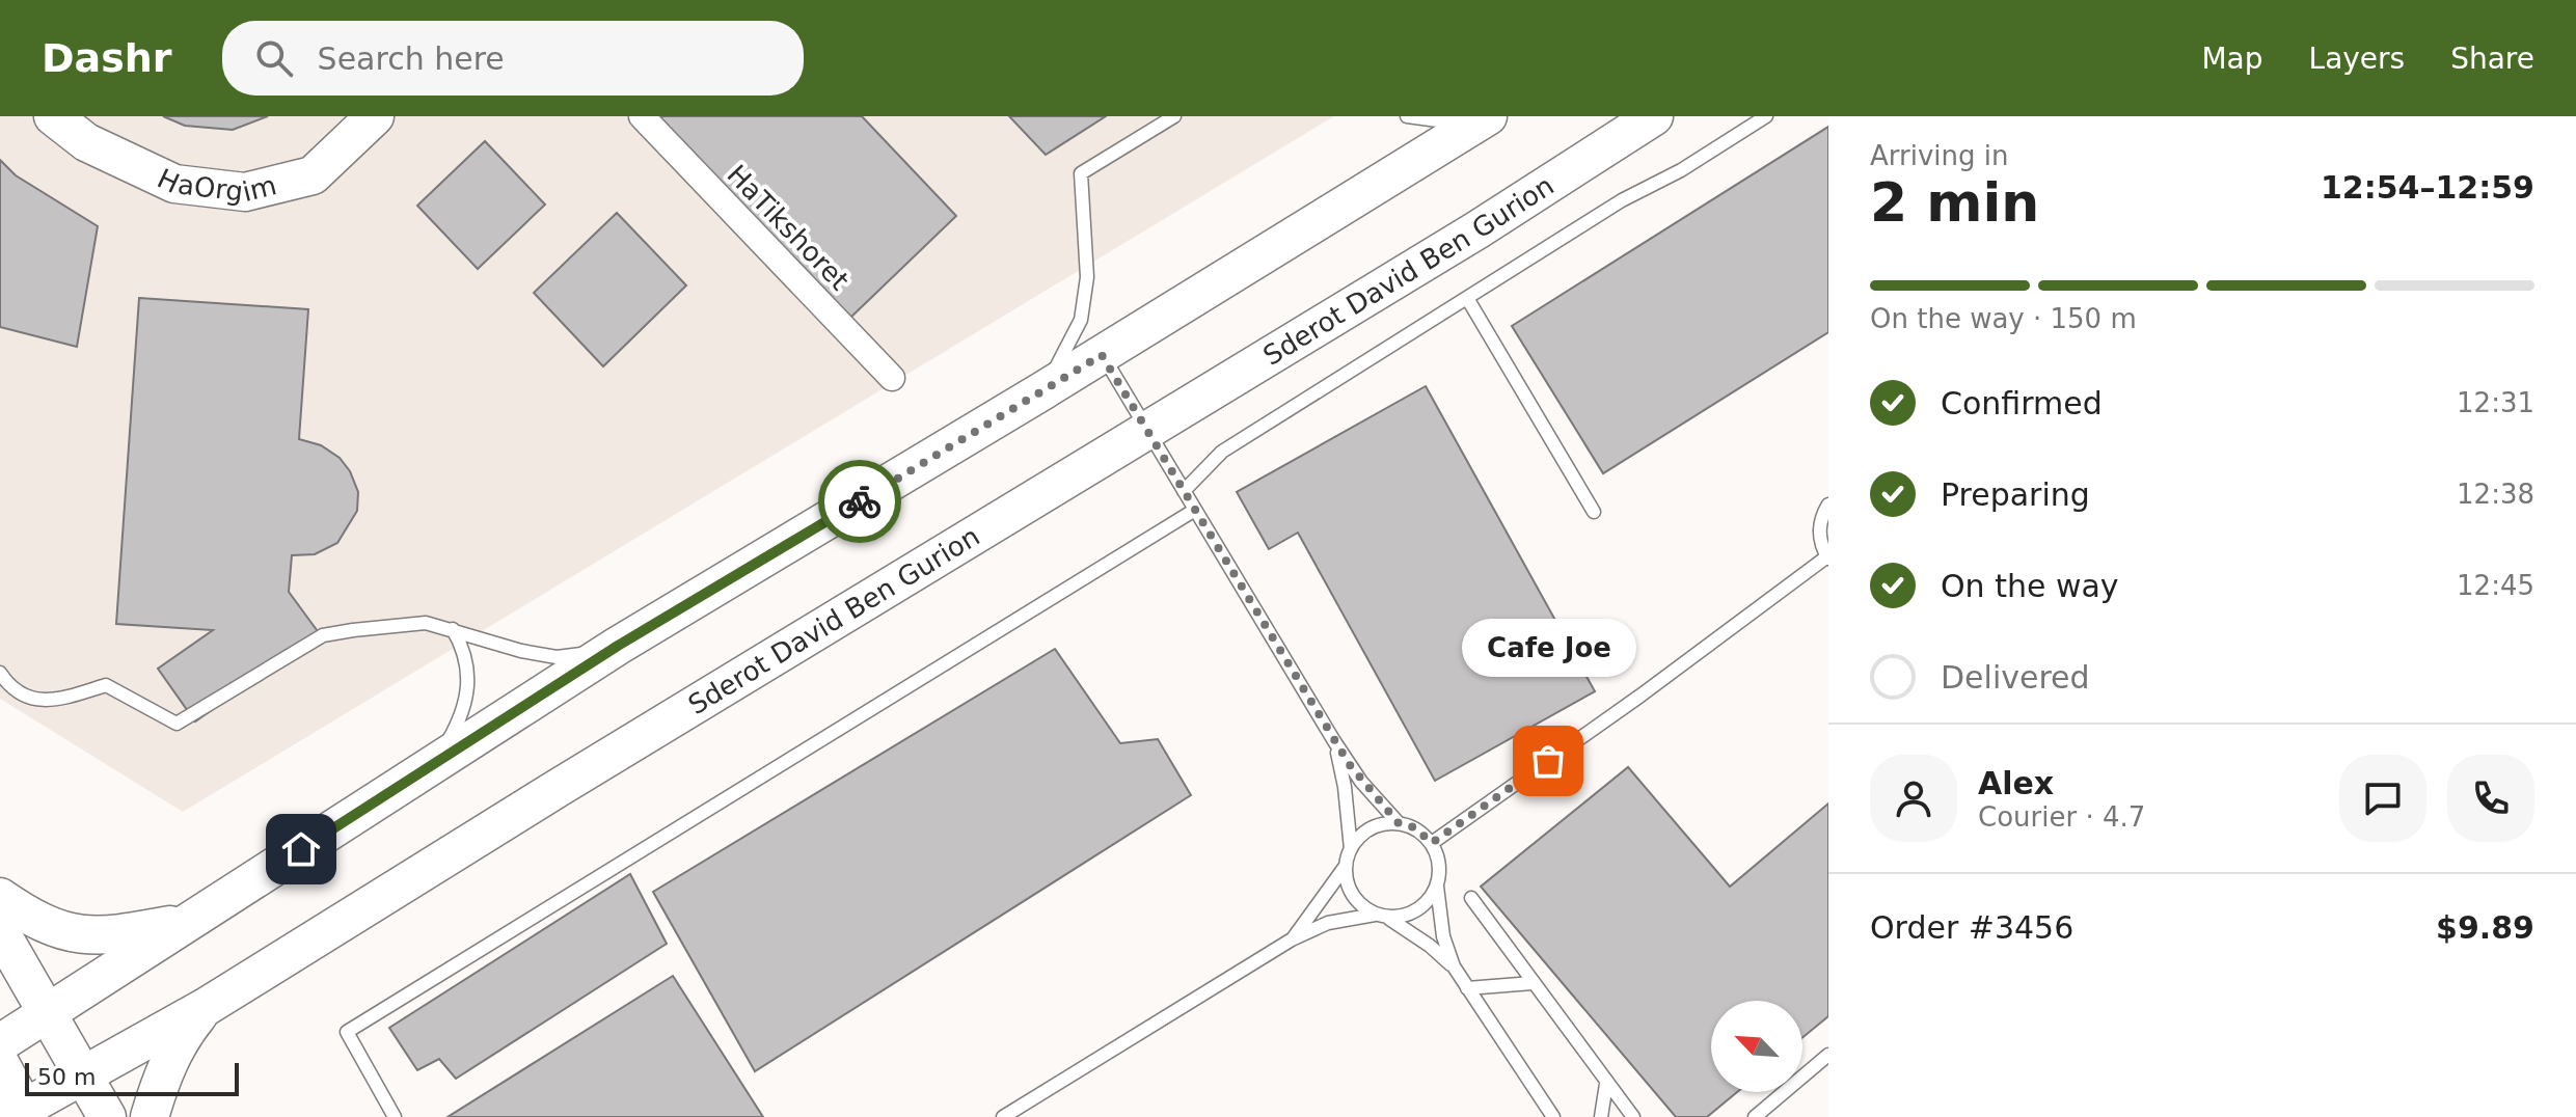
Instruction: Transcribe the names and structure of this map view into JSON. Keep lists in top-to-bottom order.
{
  "streets": {
    "main road": ["HaOrgim", "Sderot David Ben Gurion"],
    "street": ["HaTikshoret"]
  },
  "places": ["Cafe Joe"],
  "scale_bar": "50 m",
  "north": "top left",
  "page": {
    "header": "Dashr",
    "search": "Search here",
    "nav": ["Map", "Layers", "Share"],
    "heading": ["2 min", "Arriving in", "12:54–12:59"],
    "panel": [
      "Alex",
      "Courier · 4.7",
      "Order #3456",
      "$9.89"
    ],
    "bar": "On the way · 150 m",
    "list": [
      ["Confirmed", "12:31"],
      ["Preparing", "12:38"],
      ["On the way", "12:45"],
      "Delivered"
    ],
    "bubble": "Cafe Joe",
    "scale": "50 m"
  }
}
